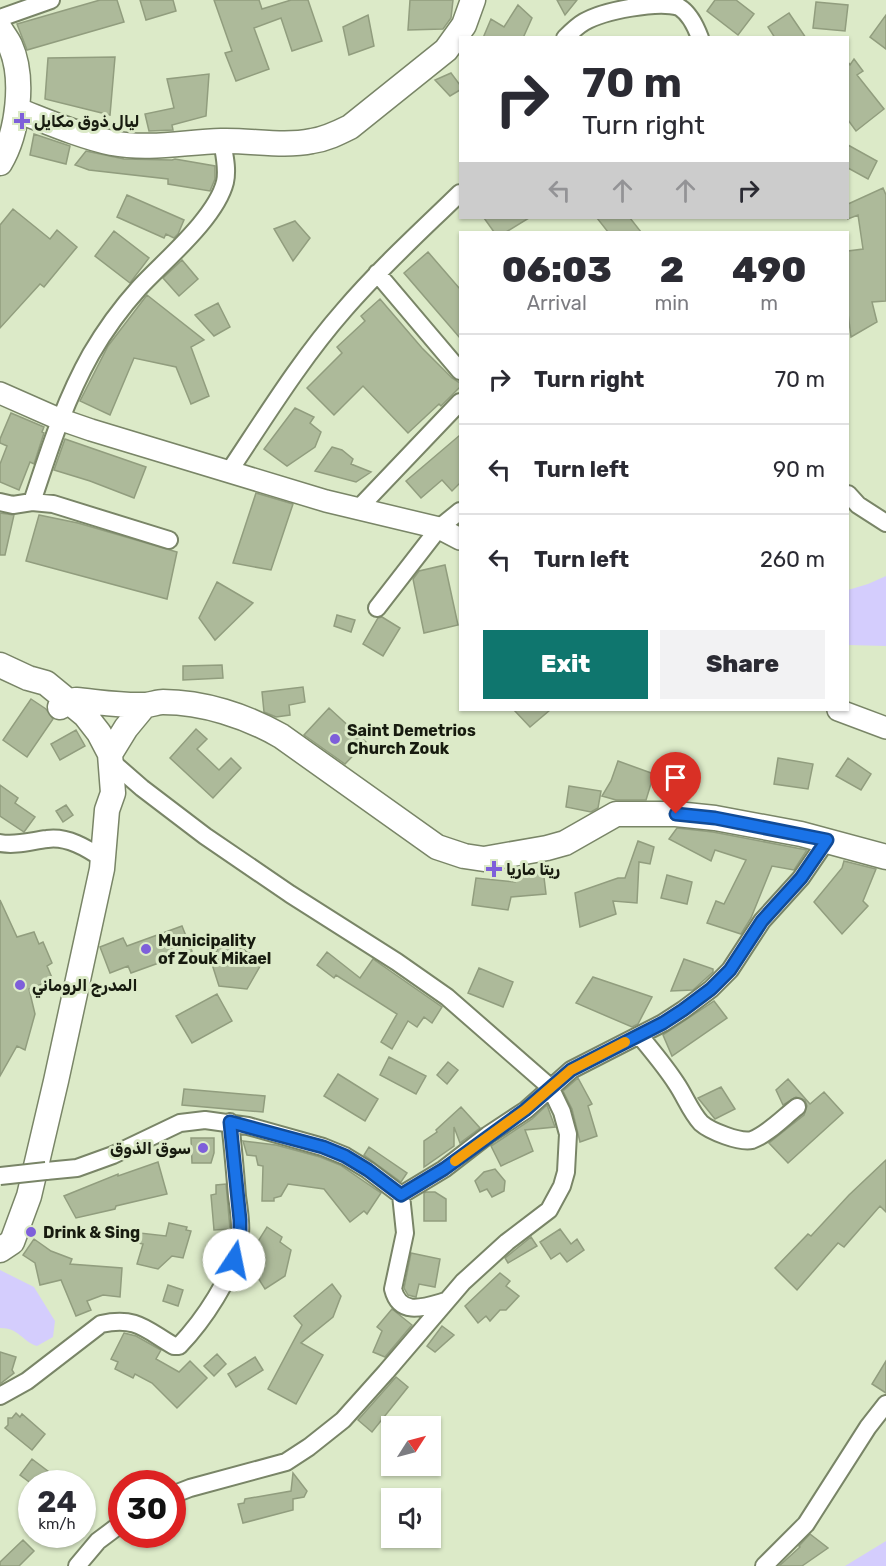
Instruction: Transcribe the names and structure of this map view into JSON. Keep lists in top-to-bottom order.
{
  "places": {
    "health": ["ليال ذوق مكايل", "ريتا ماريا"],
    "other": [
      "Saint Demetrios Church Zouk",
      "Municipality of Zouk Mikael",
      "المدرج الروماني",
      "سوق الذوق",
      "Drink & Sing"
    ]
  },
  "north": "top right",
  "page": {
    "turn": ["70 m", "Turn right"],
    "eta": [
      "06:03",
      "Arrival",
      "2",
      "min",
      "490",
      "m"
    ],
    "list": [
      {
        "name": "Turn right",
        "value": "70 m"
      },
      {
        "name": "Turn left",
        "value": "90 m"
      },
      {
        "name": "Turn left",
        "value": "260 m"
      }
    ],
    "buttons": ["Exit", "Share"],
    "speed": "24 km/h",
    "limit": "30"
  }
}
